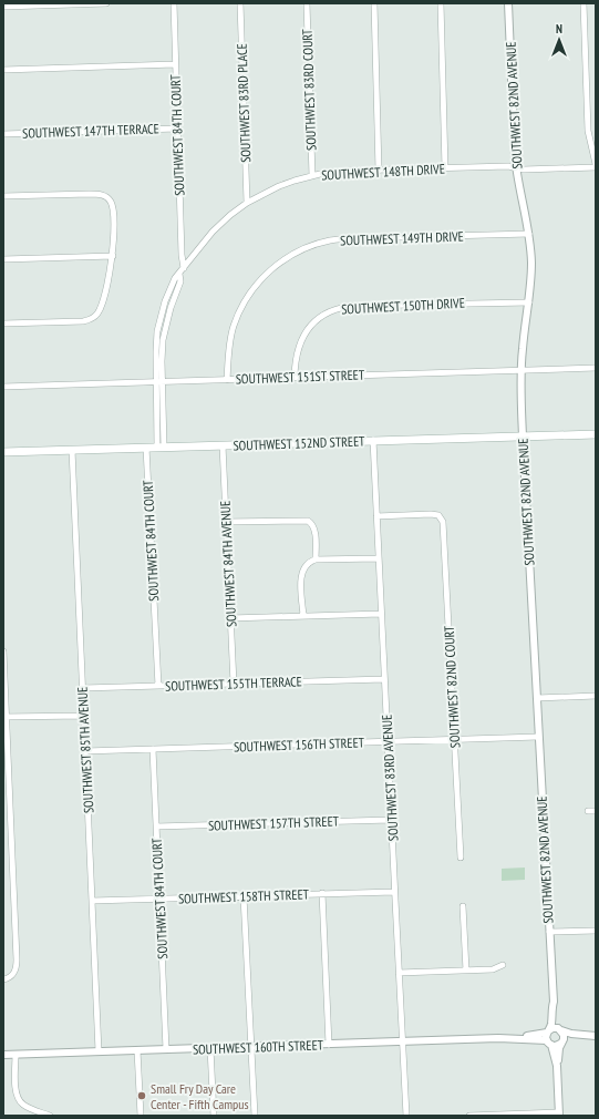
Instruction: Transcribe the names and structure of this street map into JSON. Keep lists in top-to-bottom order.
{
  "streets": {
    "main road": ["SOUTHWEST 152ND STREET"],
    "street": [
      "SOUTHWEST 83RD COURT",
      "SOUTHWEST 83RD PLACE",
      "SOUTHWEST 82ND AVENUE",
      "SOUTHWEST 147TH TERRACE",
      "SOUTHWEST 84TH COURT",
      "SOUTHWEST 148TH DRIVE",
      "SOUTHWEST 149TH DRIVE",
      "SOUTHWEST 150TH DRIVE",
      "SOUTHWEST 151ST STREET",
      "SOUTHWEST 84TH AVENUE",
      "SOUTHWEST 155TH TERRACE",
      "SOUTHWEST 82ND COURT",
      "SOUTHWEST 156TH STREET",
      "SOUTHWEST 85TH AVENUE",
      "SOUTHWEST 83RD AVENUE",
      "SOUTHWEST 157TH STREET",
      "SOUTHWEST 158TH STREET",
      "SOUTHWEST 160TH STREET"
    ]
  },
  "crossings": [
    ["SOUTHWEST 83RD COURT", "SOUTHWEST 148TH DRIVE"],
    ["SOUTHWEST 83RD PLACE", "SOUTHWEST 148TH DRIVE"],
    ["SOUTHWEST 82ND AVENUE", "SOUTHWEST 148TH DRIVE"],
    ["SOUTHWEST 82ND AVENUE", "SOUTHWEST 149TH DRIVE"],
    ["SOUTHWEST 82ND AVENUE", "SOUTHWEST 150TH DRIVE"],
    ["SOUTHWEST 82ND AVENUE", "SOUTHWEST 151ST STREET"],
    ["SOUTHWEST 82ND AVENUE", "SOUTHWEST 152ND STREET"],
    ["SOUTHWEST 82ND AVENUE", "SOUTHWEST 156TH STREET"],
    ["SOUTHWEST 82ND AVENUE", "SOUTHWEST 160TH STREET"],
    ["SOUTHWEST 147TH TERRACE", "SOUTHWEST 84TH COURT"],
    ["SOUTHWEST 84TH COURT", "SOUTHWEST 148TH DRIVE"],
    ["SOUTHWEST 84TH COURT", "SOUTHWEST 152ND STREET"],
    ["SOUTHWEST 84TH COURT", "SOUTHWEST 155TH TERRACE"],
    ["SOUTHWEST 84TH COURT", "SOUTHWEST 156TH STREET"],
    ["SOUTHWEST 84TH COURT", "SOUTHWEST 157TH STREET"],
    ["SOUTHWEST 84TH COURT", "SOUTHWEST 158TH STREET"],
    ["SOUTHWEST 84TH COURT", "SOUTHWEST 160TH STREET"],
    ["SOUTHWEST 149TH DRIVE", "SOUTHWEST 151ST STREET"],
    ["SOUTHWEST 150TH DRIVE", "SOUTHWEST 151ST STREET"],
    ["SOUTHWEST 152ND STREET", "SOUTHWEST 84TH AVENUE"],
    ["SOUTHWEST 152ND STREET", "SOUTHWEST 85TH AVENUE"],
    ["SOUTHWEST 152ND STREET", "SOUTHWEST 83RD AVENUE"],
    ["SOUTHWEST 84TH AVENUE", "SOUTHWEST 155TH TERRACE"],
    ["SOUTHWEST 155TH TERRACE", "SOUTHWEST 85TH AVENUE"],
    ["SOUTHWEST 155TH TERRACE", "SOUTHWEST 83RD AVENUE"],
    ["SOUTHWEST 82ND COURT", "SOUTHWEST 156TH STREET"],
    ["SOUTHWEST 82ND COURT", "SOUTHWEST 83RD AVENUE"],
    ["SOUTHWEST 156TH STREET", "SOUTHWEST 85TH AVENUE"],
    ["SOUTHWEST 156TH STREET", "SOUTHWEST 83RD AVENUE"],
    ["SOUTHWEST 85TH AVENUE", "SOUTHWEST 158TH STREET"],
    ["SOUTHWEST 85TH AVENUE", "SOUTHWEST 160TH STREET"],
    ["SOUTHWEST 83RD AVENUE", "SOUTHWEST 157TH STREET"],
    ["SOUTHWEST 83RD AVENUE", "SOUTHWEST 158TH STREET"],
    ["SOUTHWEST 83RD AVENUE", "SOUTHWEST 160TH STREET"]
  ],
  "places": ["Small Fry Day Care Center - Fifth Campus"],
  "north": "top"
}
